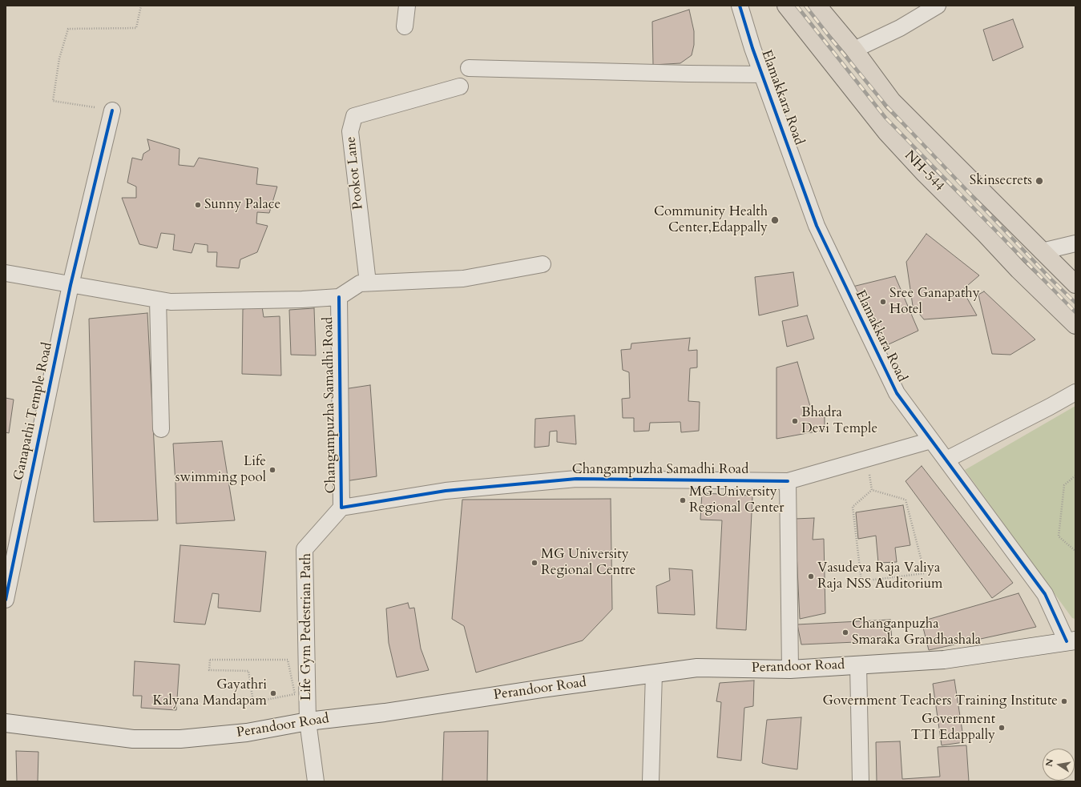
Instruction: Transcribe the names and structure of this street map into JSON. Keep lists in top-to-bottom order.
{
  "streets": {
    "main road": ["NH-544", "Perandoor Road"],
    "street": [
      "Elamakkara Road",
      "Pookot Lane",
      "Changampuzha Samadhi Road",
      "Ganapathi Temple Road",
      "Life Gym Pedestrian Path"
    ]
  },
  "crossings": [
    ["Elamakkara Road", "Changampuzha Samadhi Road"],
    ["Elamakkara Road", "Perandoor Road"],
    ["Changampuzha Samadhi Road", "Ganapathi Temple Road"],
    ["Changampuzha Samadhi Road", "Life Gym Pedestrian Path"],
    ["Life Gym Pedestrian Path", "Perandoor Road"]
  ],
  "places": [
    "Skinsecrets",
    "Sunny Palace",
    "Community Health Center,Edappally",
    "Sree Ganapathy Hotel",
    "Bhadra Devi Temple",
    "Life swimming pool",
    "MG University Regional Center",
    "MG University Regional Centre",
    "Vasudeva Raja Valiya Raja NSS Auditorium",
    "Changanpuzha Smaraka Grandhashala",
    "Gayathri Kalyana Mandapam",
    "Government Teachers Training Institute",
    "Government TTI Edappally"
  ],
  "north": "left"
}
